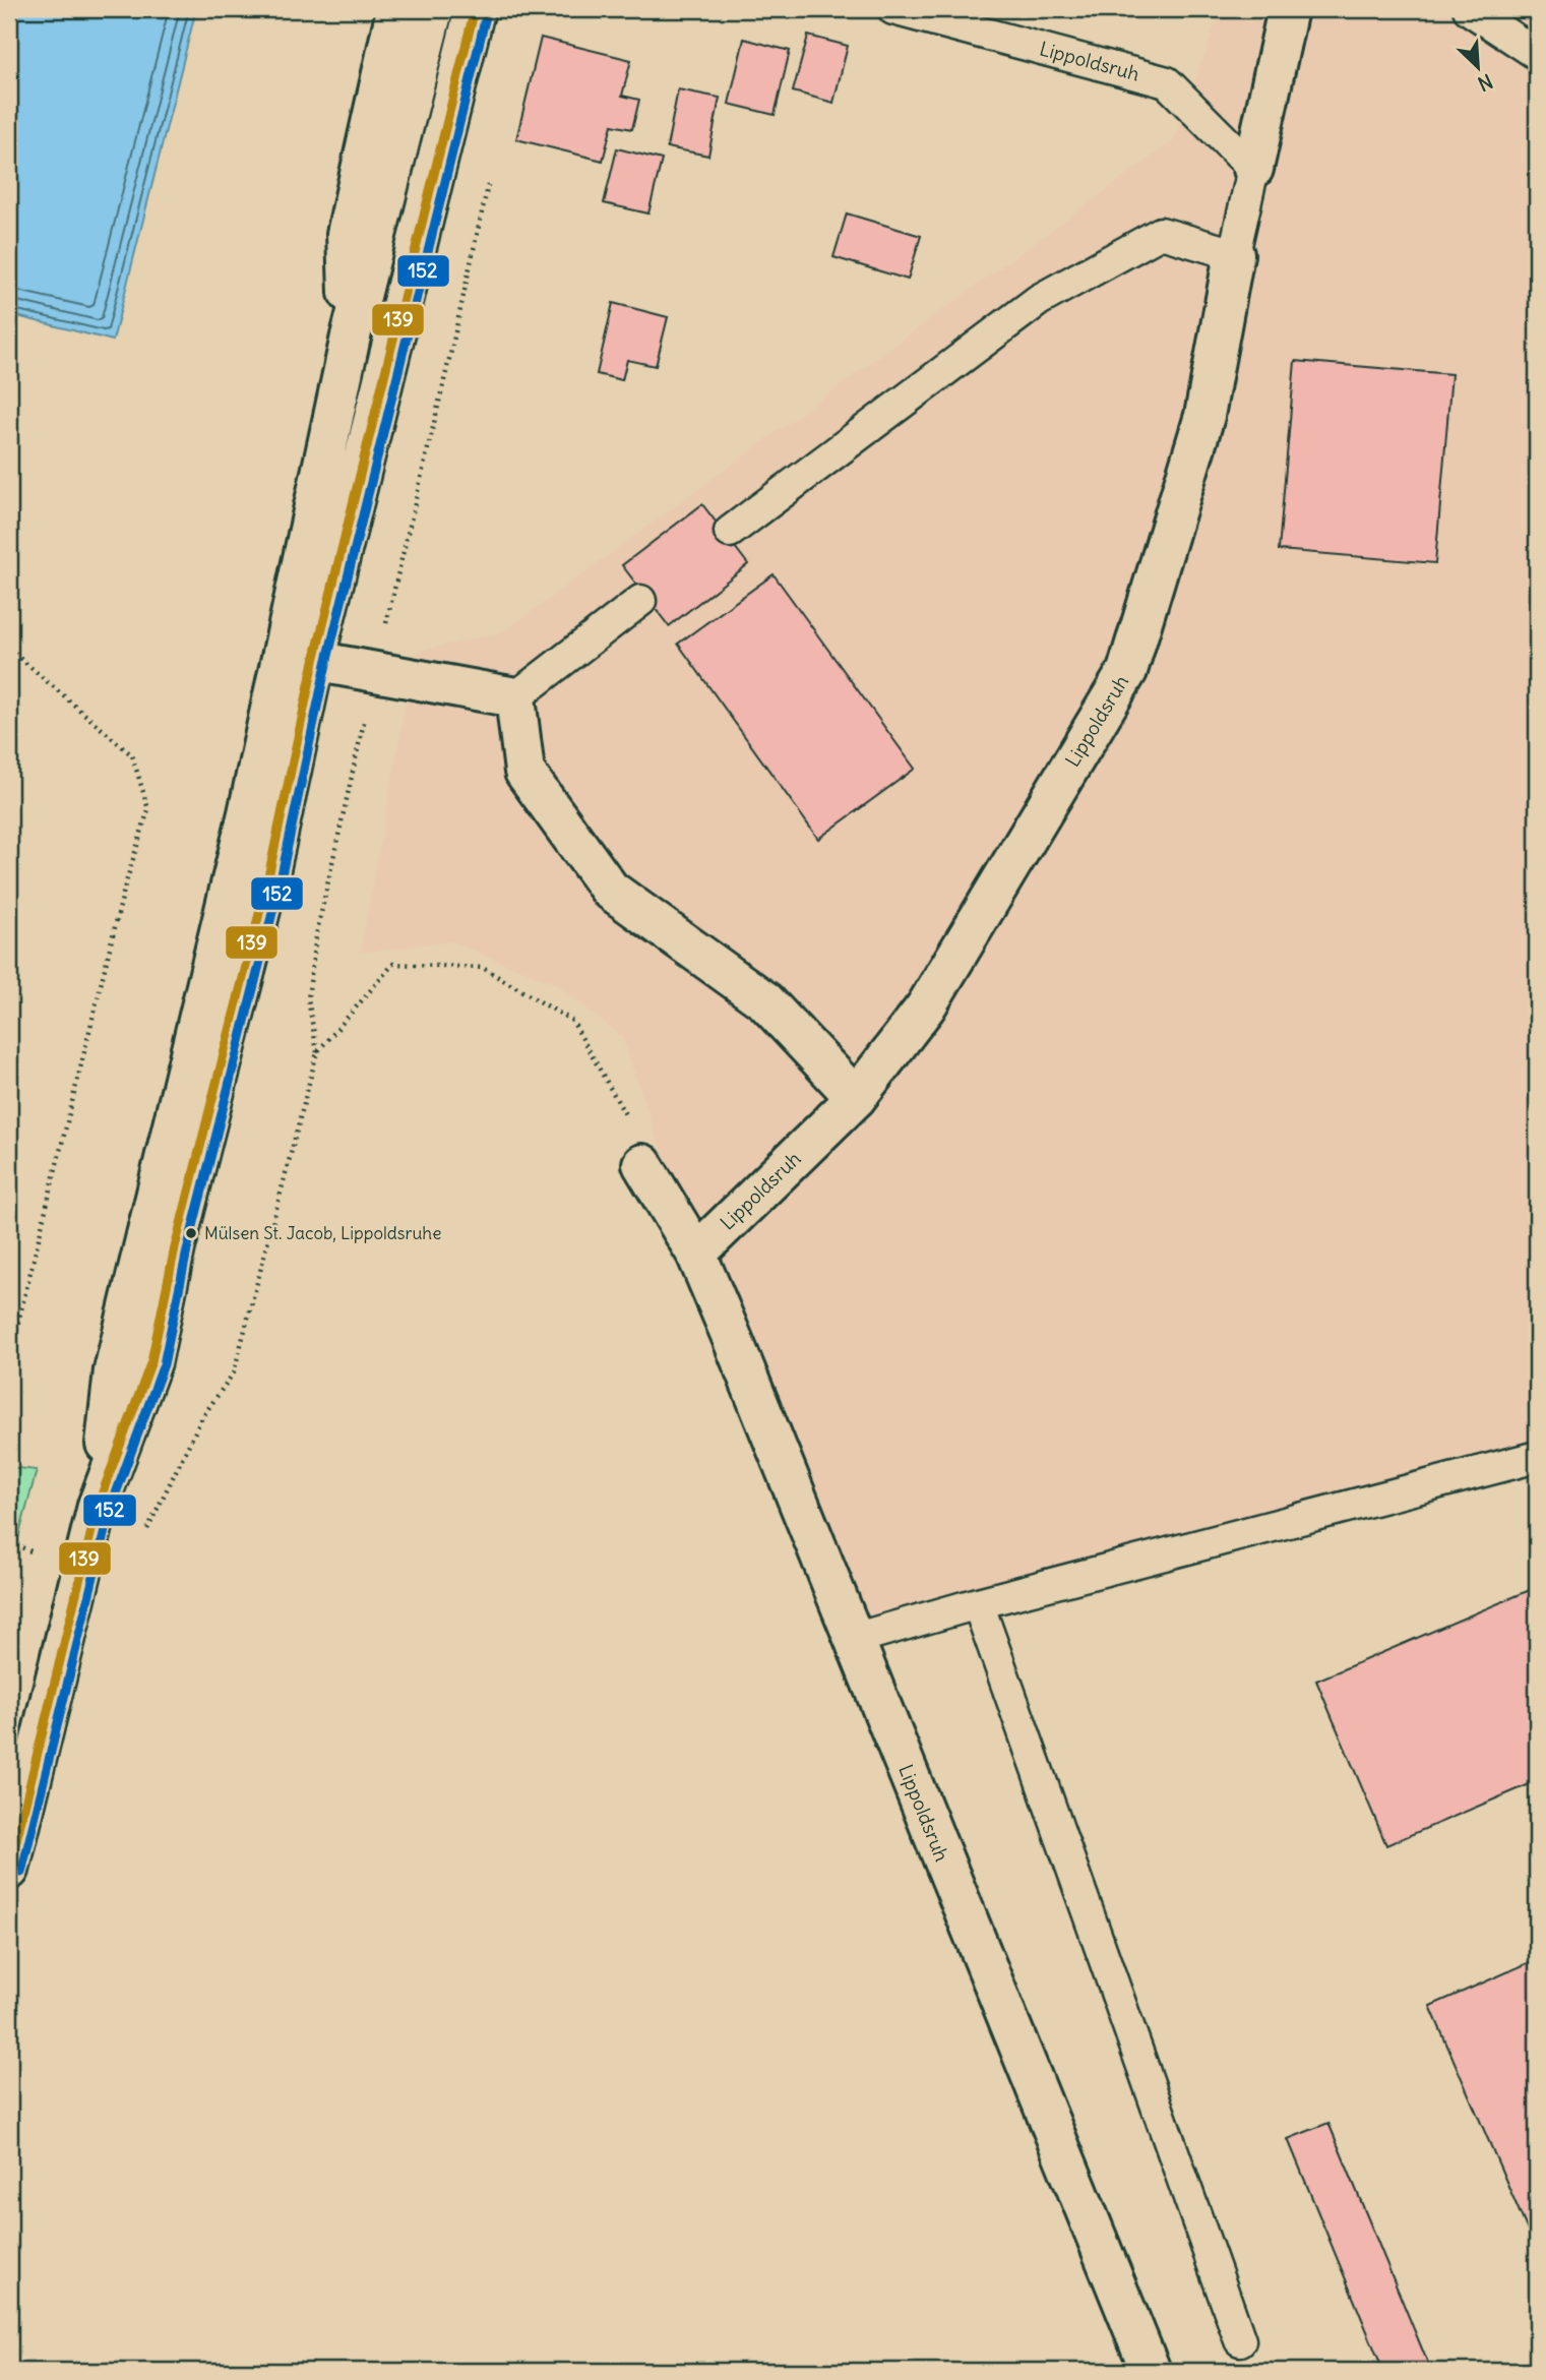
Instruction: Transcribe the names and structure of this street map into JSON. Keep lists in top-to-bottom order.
{
  "streets": {
    "main road": ["Lippoldsruh"]
  },
  "places": ["Mülsen St. Jacob, Lippoldsruhe"],
  "lines": ["transit line 139", "transit line 152"],
  "north": "bottom right"
}
